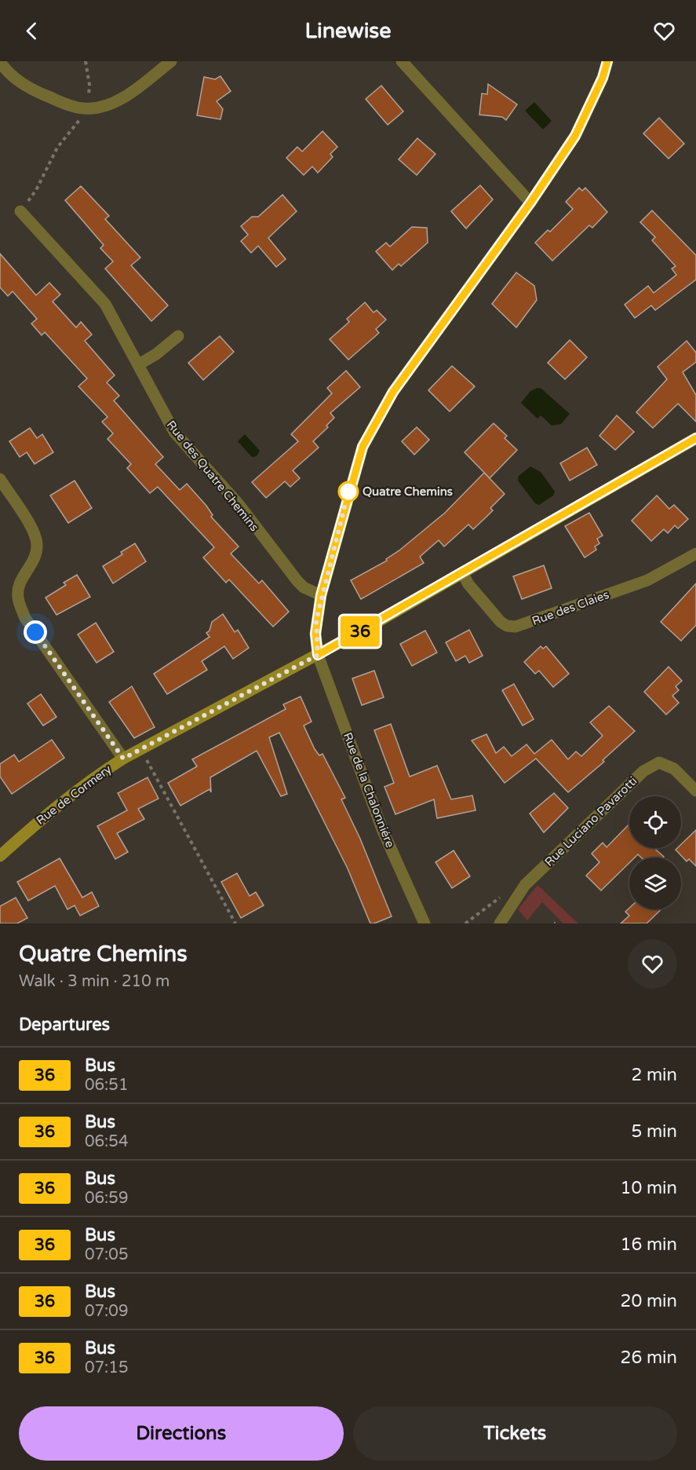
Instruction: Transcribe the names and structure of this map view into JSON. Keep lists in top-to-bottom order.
{
  "streets": {
    "main road": ["Rue de Cormery"],
    "street": [
      "Rue des Quatre Chemins",
      "Rue des Claies",
      "Rue de la Chalonniére",
      "Rue Luciano Pavarotti"
    ]
  },
  "crossings": [
    ["Rue des Quatre Chemins", "Rue de la Chalonniére"],
    ["Rue des Claies", "Rue de Cormery"],
    ["Rue de la Chalonniére", "Rue de Cormery"]
  ],
  "places": ["Quatre Chemins"],
  "lines": ["bus line 36"],
  "page": {
    "header": "Linewise",
    "on_map": "36",
    "heading": [
      ["Quatre Chemins", "Walk · 3 min · 210 m"],
      "Departures"
    ],
    "list": [
      {
        "mark": "36",
        "name": "Bus",
        "note": "06:51",
        "value": "2 min"
      },
      {
        "mark": "36",
        "name": "Bus",
        "note": "06:54",
        "value": "5 min"
      },
      {
        "mark": "36",
        "name": "Bus",
        "note": "06:59",
        "value": "10 min"
      },
      {
        "mark": "36",
        "name": "Bus",
        "note": "07:05",
        "value": "16 min"
      },
      {
        "mark": "36",
        "name": "Bus",
        "note": "07:09",
        "value": "20 min"
      },
      {
        "mark": "36",
        "name": "Bus",
        "note": "07:15",
        "value": "26 min"
      }
    ],
    "buttons": ["Directions", "Tickets"]
  }
}
